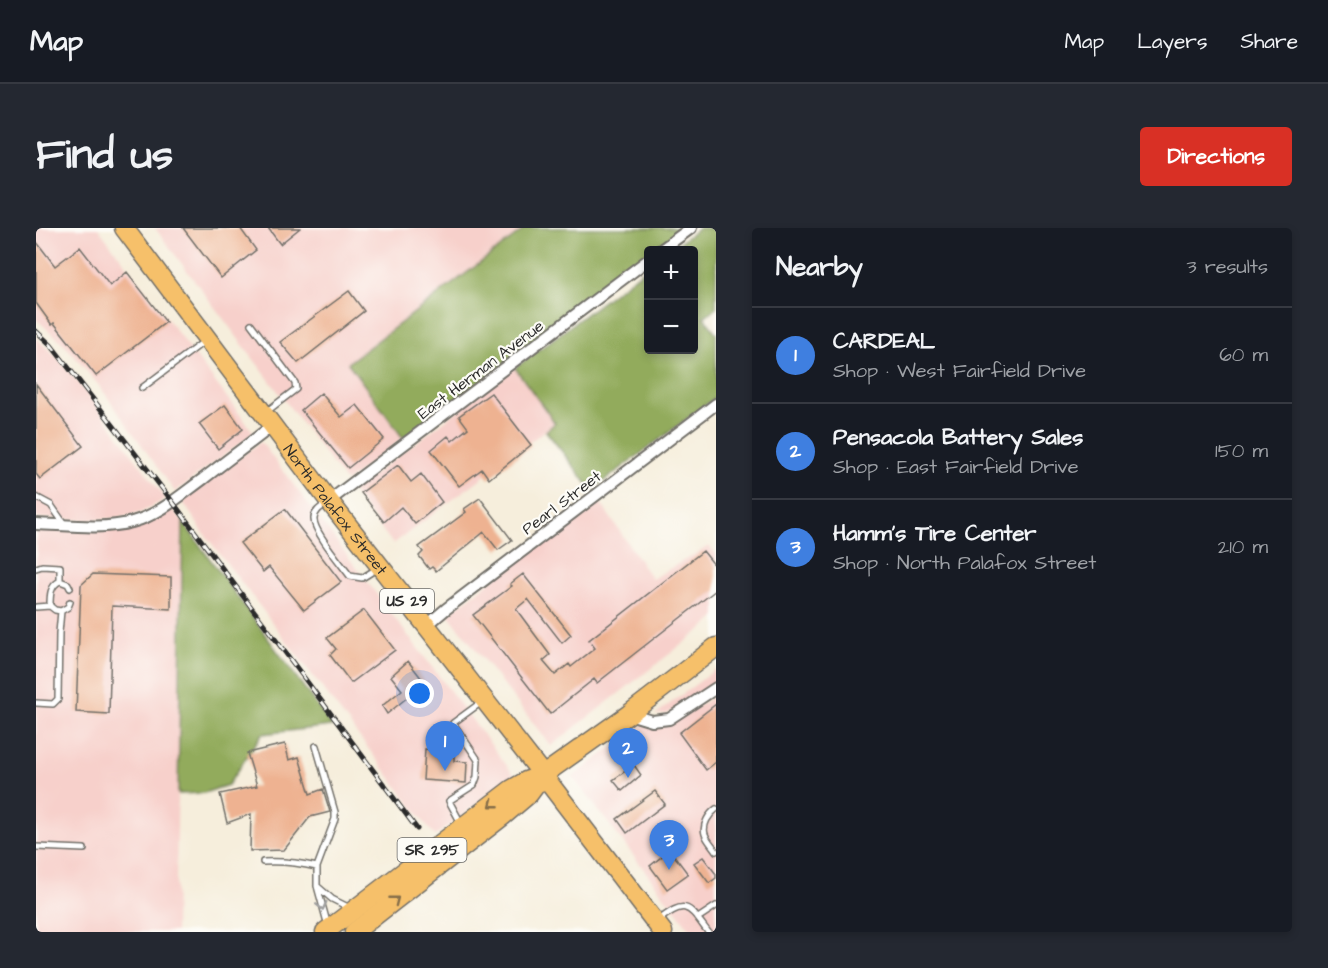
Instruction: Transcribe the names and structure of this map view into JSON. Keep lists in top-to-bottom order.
{
  "streets": {
    "main road": ["North Palafox Street", "US 29", "SR 295"],
    "street": ["East Herman Avenue", "Pearl Street"]
  },
  "crossings": [
    ["East Herman Avenue", "North Palafox Street"],
    ["Pearl Street", "North Palafox Street"],
    ["North Palafox Street", "SR 295"]
  ],
  "page": {
    "header": "Map",
    "nav": ["Map", "Layers", "Share"],
    "title": "Find us",
    "buttons": "Directions",
    "heading": ["Nearby", "3 results"],
    "map_buttons": ["+", "−"],
    "list": [
      {
        "mark": "1",
        "name": "CARDEAL",
        "note": "Shop · West Fairfield Drive",
        "value": "60 m"
      },
      {
        "mark": "2",
        "name": "Pensacola Battery Sales",
        "note": "Shop · East Fairfield Drive",
        "value": "150 m"
      },
      {
        "mark": "3",
        "name": "Hamm's Tire Center",
        "note": "Shop · North Palafox Street",
        "value": "210 m"
      }
    ],
    "pins": ["1", "2", "3"]
  }
}
